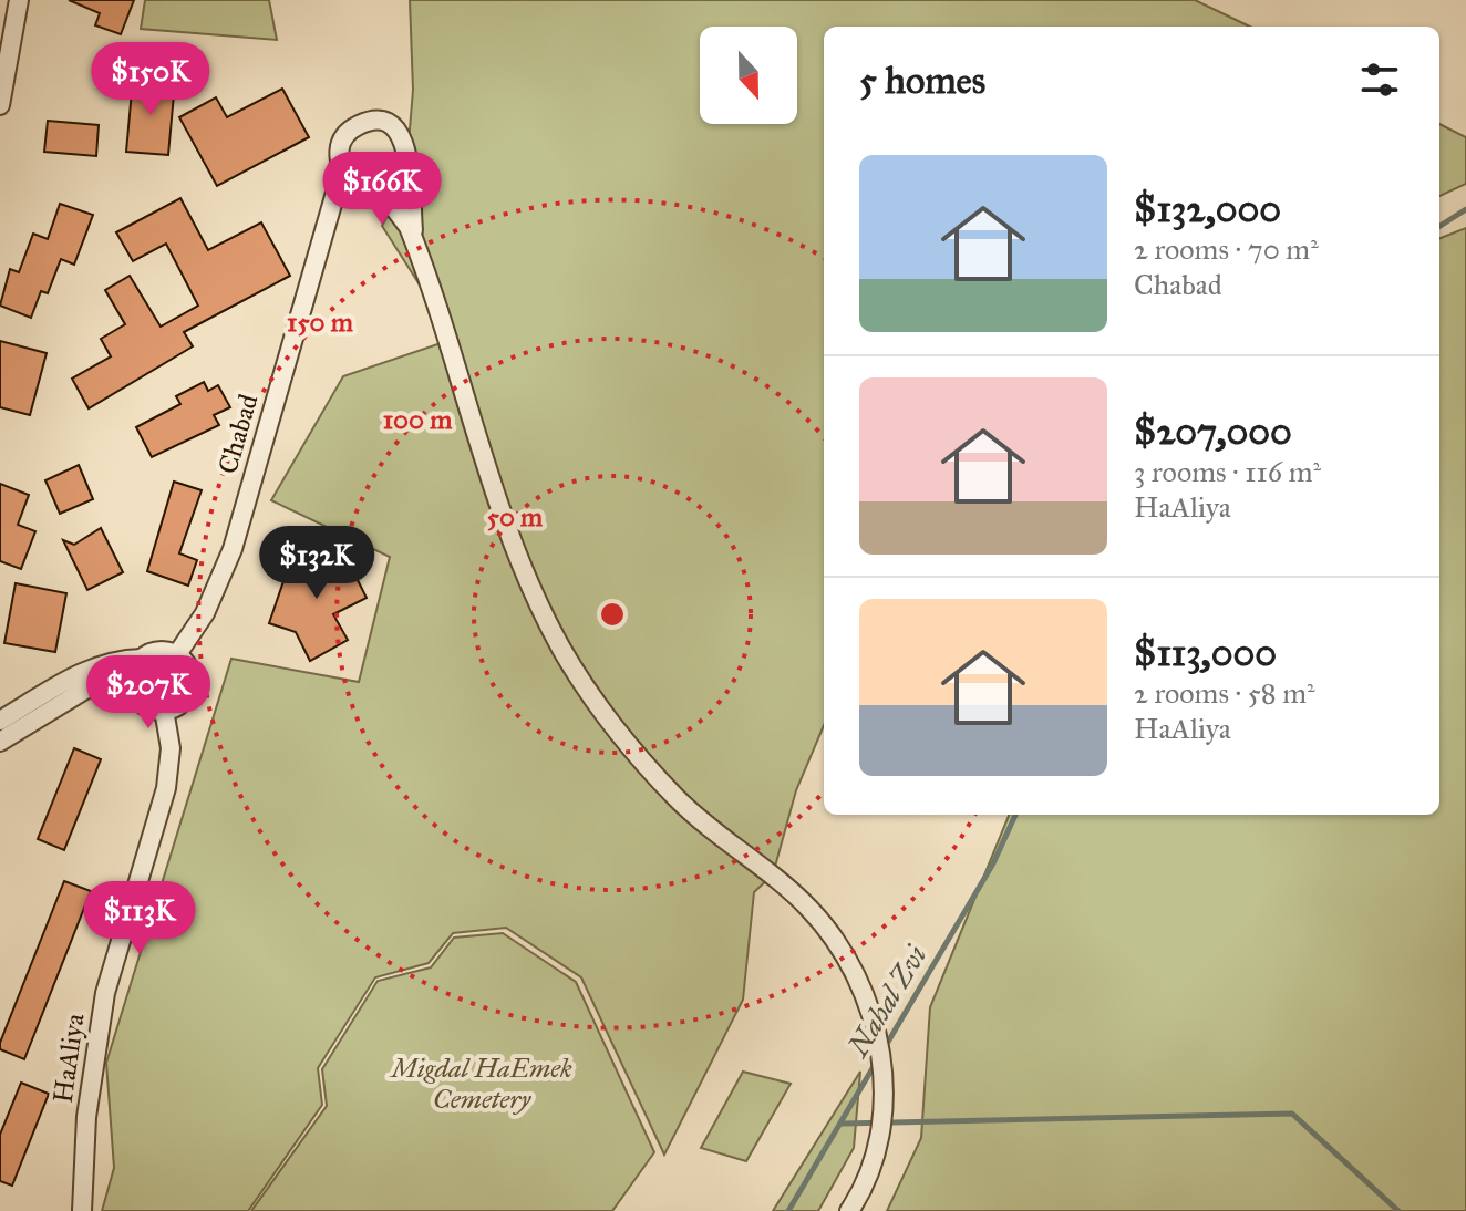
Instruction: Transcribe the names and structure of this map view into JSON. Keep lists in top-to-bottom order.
{
  "streets": {
    "street": ["Chabad", "HaAliya"]
  },
  "crossings": [
    ["Chabad", "HaAliya"]
  ],
  "water": ["Nahal Zvi"],
  "parks": ["Migdal HaEmek Cemetery"],
  "north": "bottom",
  "page": {
    "heading": "5 homes",
    "price": [
      "$150K",
      "$166K",
      "$132K",
      "$207K",
      "$113K"
    ],
    "list": [
      {
        "name": "$132,000",
        "note": "2 rooms · 70 m² · Chabad"
      },
      {
        "name": "$207,000",
        "note": "3 rooms · 116 m² · HaAliya"
      },
      {
        "name": "$113,000",
        "note": "2 rooms · 58 m² · HaAliya"
      }
    ]
  },
  "rings": ["150 m", "100 m", "50 m"]
}
